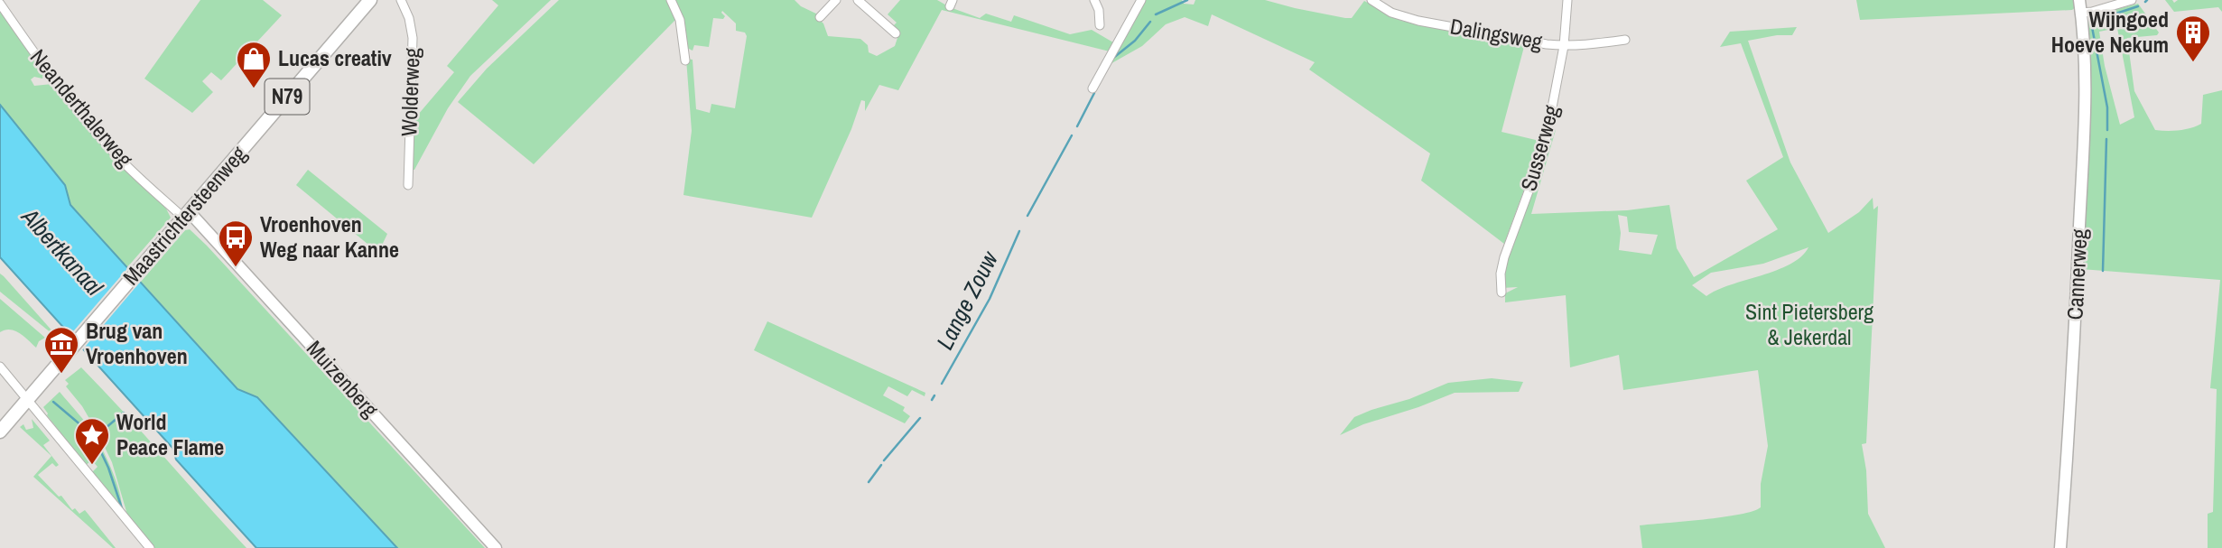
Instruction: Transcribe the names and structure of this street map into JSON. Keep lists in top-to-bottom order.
{
  "streets": {
    "main road": [
      "N79",
      "Maastrichtersteenweg",
      "Cannerweg",
      "Muizenberg"
    ],
    "street": [
      "Dalingsweg",
      "Wolderweg",
      "Neanderthalerweg",
      "Susserweg"
    ]
  },
  "crossings": [
    ["Dalingsweg", "Susserweg"],
    ["Neanderthalerweg", "Maastrichtersteenweg"],
    ["Neanderthalerweg", "Muizenberg"],
    ["Maastrichtersteenweg", "Muizenberg"]
  ],
  "water": ["Albertkanaal", "Lange Zouw"],
  "parks": ["Sint Pietersberg & Jekerdal"],
  "places": {
    "building": ["Wijngoed Hoeve Nekum"],
    "shop": ["Lucas creativ"],
    "bus stop": ["Vroenhoven Weg naar Kanne"],
    "museum": ["Brug van Vroenhoven"],
    "place": ["World Peace Flame"]
  }
}
